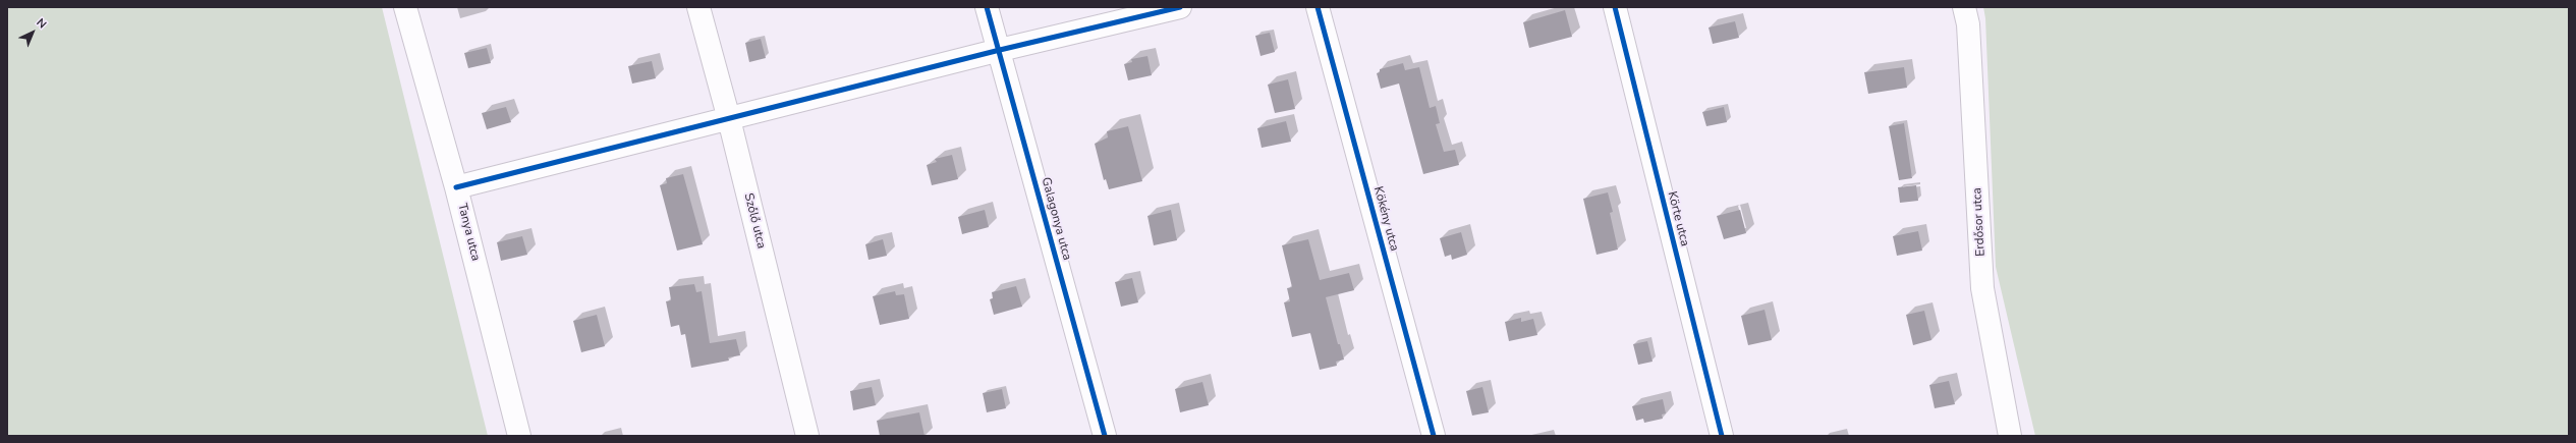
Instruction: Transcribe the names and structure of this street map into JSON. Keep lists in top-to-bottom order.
{
  "streets": {
    "street": [
      "Galagonya utca",
      "Kökény utca",
      "Körte utca",
      "Szőlő utca",
      "Erdősor utca",
      "Tanya utca"
    ]
  },
  "north": "top right"
}
